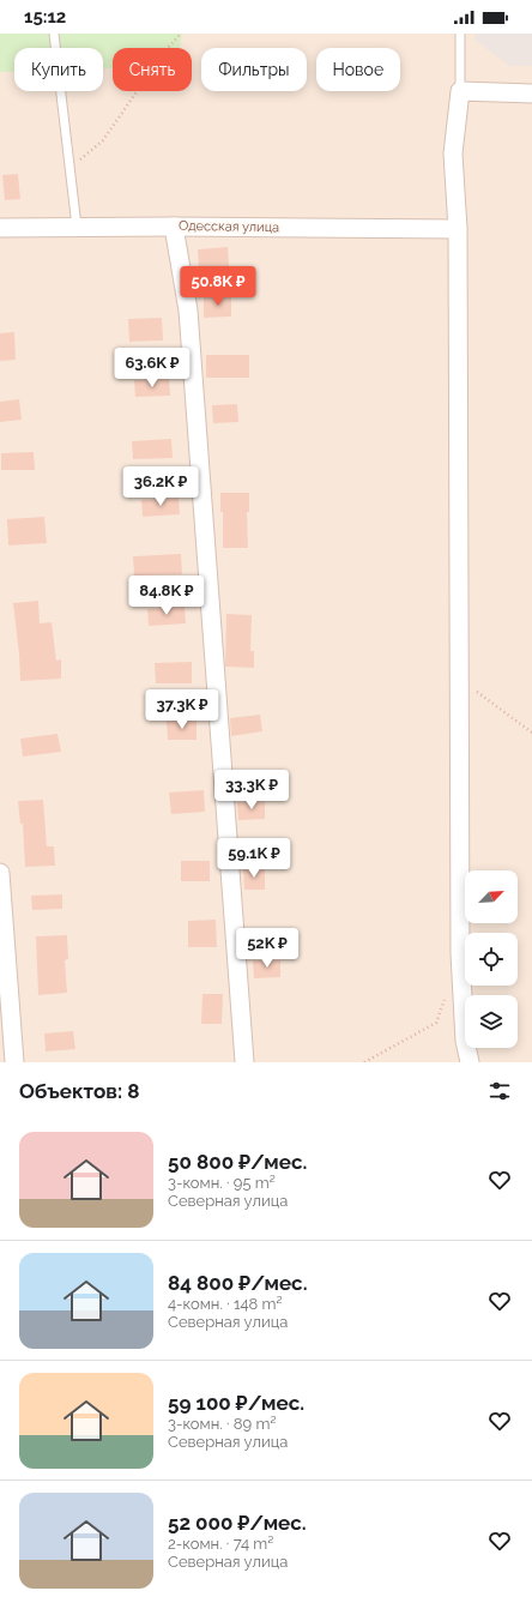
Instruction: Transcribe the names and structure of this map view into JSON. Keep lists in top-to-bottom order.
{
  "streets": {
    "street": ["Одесская улица"]
  },
  "north": "top right",
  "page": {
    "status": "15:12",
    "chip": [
      "Купить",
      "Снять",
      "Фильтры",
      "Новое"
    ],
    "price": [
      "50.8K ₽",
      "63.6K ₽",
      "36.2K ₽",
      "84.8K ₽",
      "37.3K ₽",
      "33.3K ₽",
      "59.1K ₽",
      "52K ₽"
    ],
    "heading": "Объектов: 8",
    "list": [
      {
        "name": "50 800 ₽/мес.",
        "note": "3-комн. · 95 m² · Северная улица"
      },
      {
        "name": "84 800 ₽/мес.",
        "note": "4-комн. · 148 m² · Северная улица"
      },
      {
        "name": "59 100 ₽/мес.",
        "note": "3-комн. · 89 m² · Северная улица"
      },
      {
        "name": "52 000 ₽/мес.",
        "note": "2-комн. · 74 m² · Северная улица"
      }
    ]
  }
}
